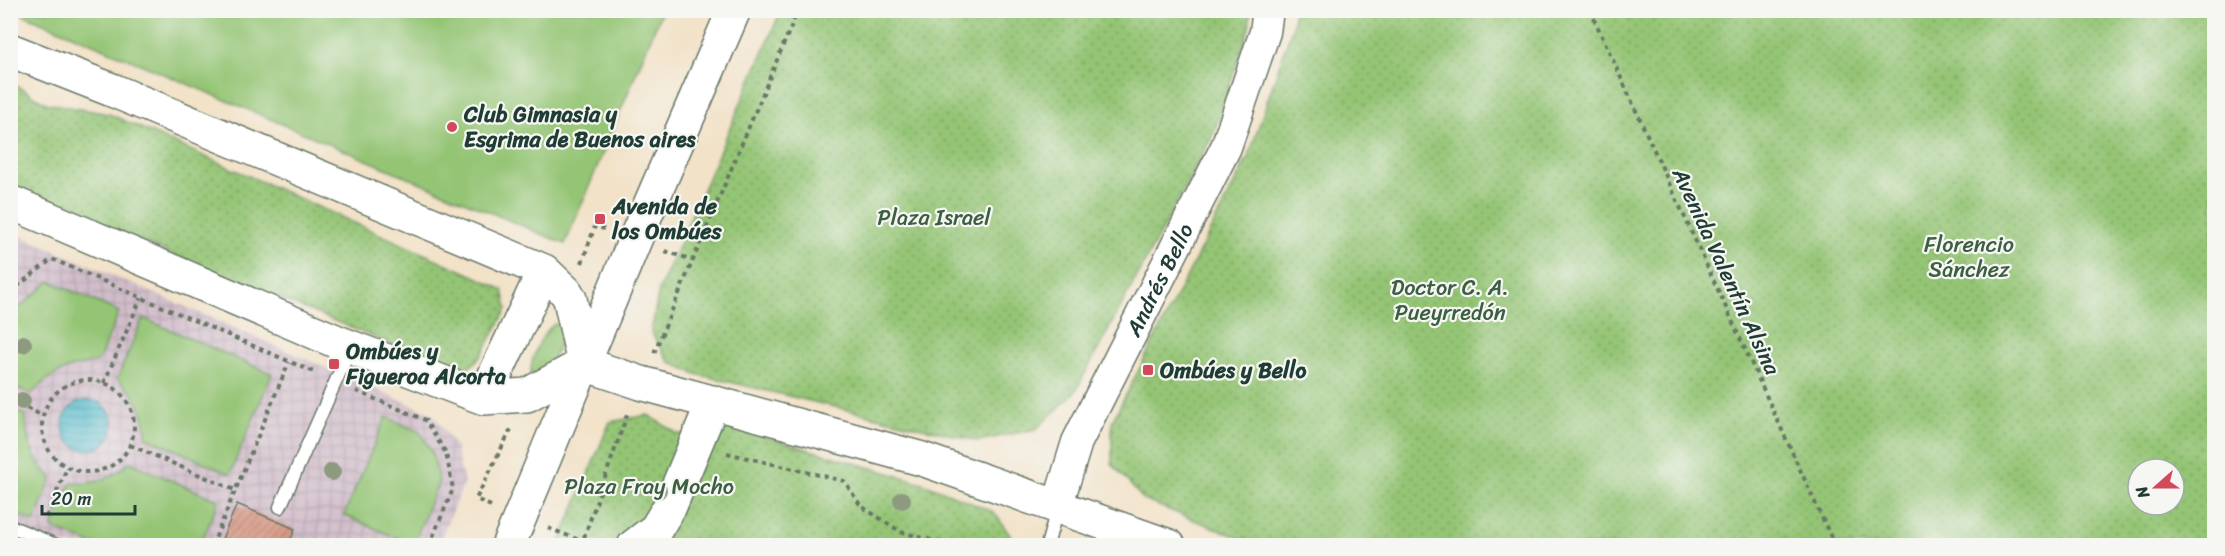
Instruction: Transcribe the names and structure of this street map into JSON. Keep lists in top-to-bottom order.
{
  "streets": {
    "street": ["Andrés Bello"],
    "path": ["Avenida Valentín Alsina"]
  },
  "parks": [
    "Plaza Israel",
    "Florencio Sánchez",
    "Doctor C. A. Pueyrredón",
    "Plaza Fray Mocho"
  ],
  "places": {
    "other": ["Club Gimnasia y Esgrima de Buenos aires"],
    "transit": ["Avenida de los Ombúes", "Ombúes y Figueroa Alcorta", "Ombúes y Bello"]
  },
  "scale_bar": "20 m",
  "north": "left"
}
